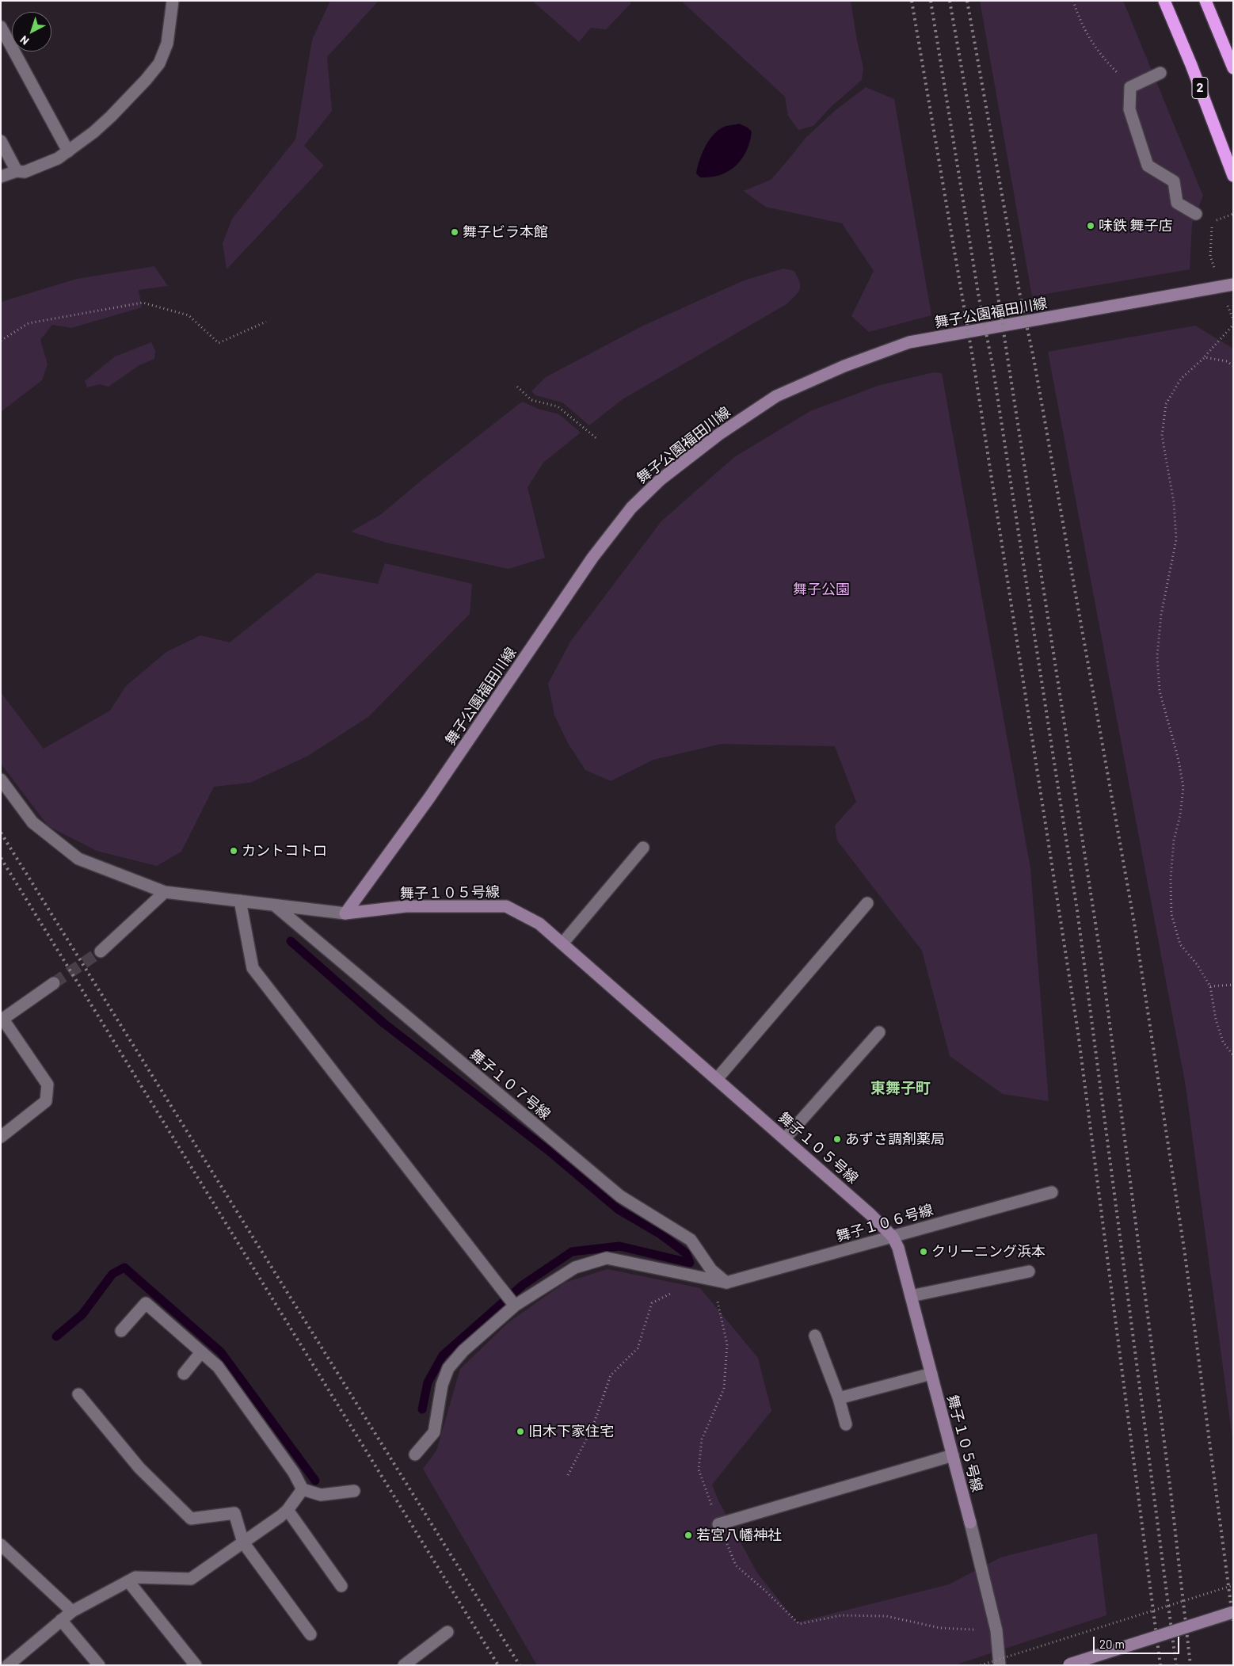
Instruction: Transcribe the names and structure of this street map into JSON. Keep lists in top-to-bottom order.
{
  "streets": {
    "highway": ["2"],
    "street": [
      "舞子公園福田川線",
      "舞子１０５号線",
      "舞子１０７号線",
      "舞子１０６号線"
    ]
  },
  "crossings": [
    ["舞子公園福田川線", "舞子１０５号線"],
    ["舞子１０５号線", "舞子１０６号線"],
    ["舞子１０７号線", "舞子１０６号線"]
  ],
  "districts": ["東舞子町"],
  "parks": ["舞子公園"],
  "places": [
    "味鉄 舞子店",
    "舞子ビラ本館",
    "カントコトロ",
    "あずさ調剤薬局",
    "クリーニング浜本",
    "旧木下家住宅",
    "若宮八幡神社"
  ],
  "scale_bar": "20 m",
  "north": "bottom left"
}
